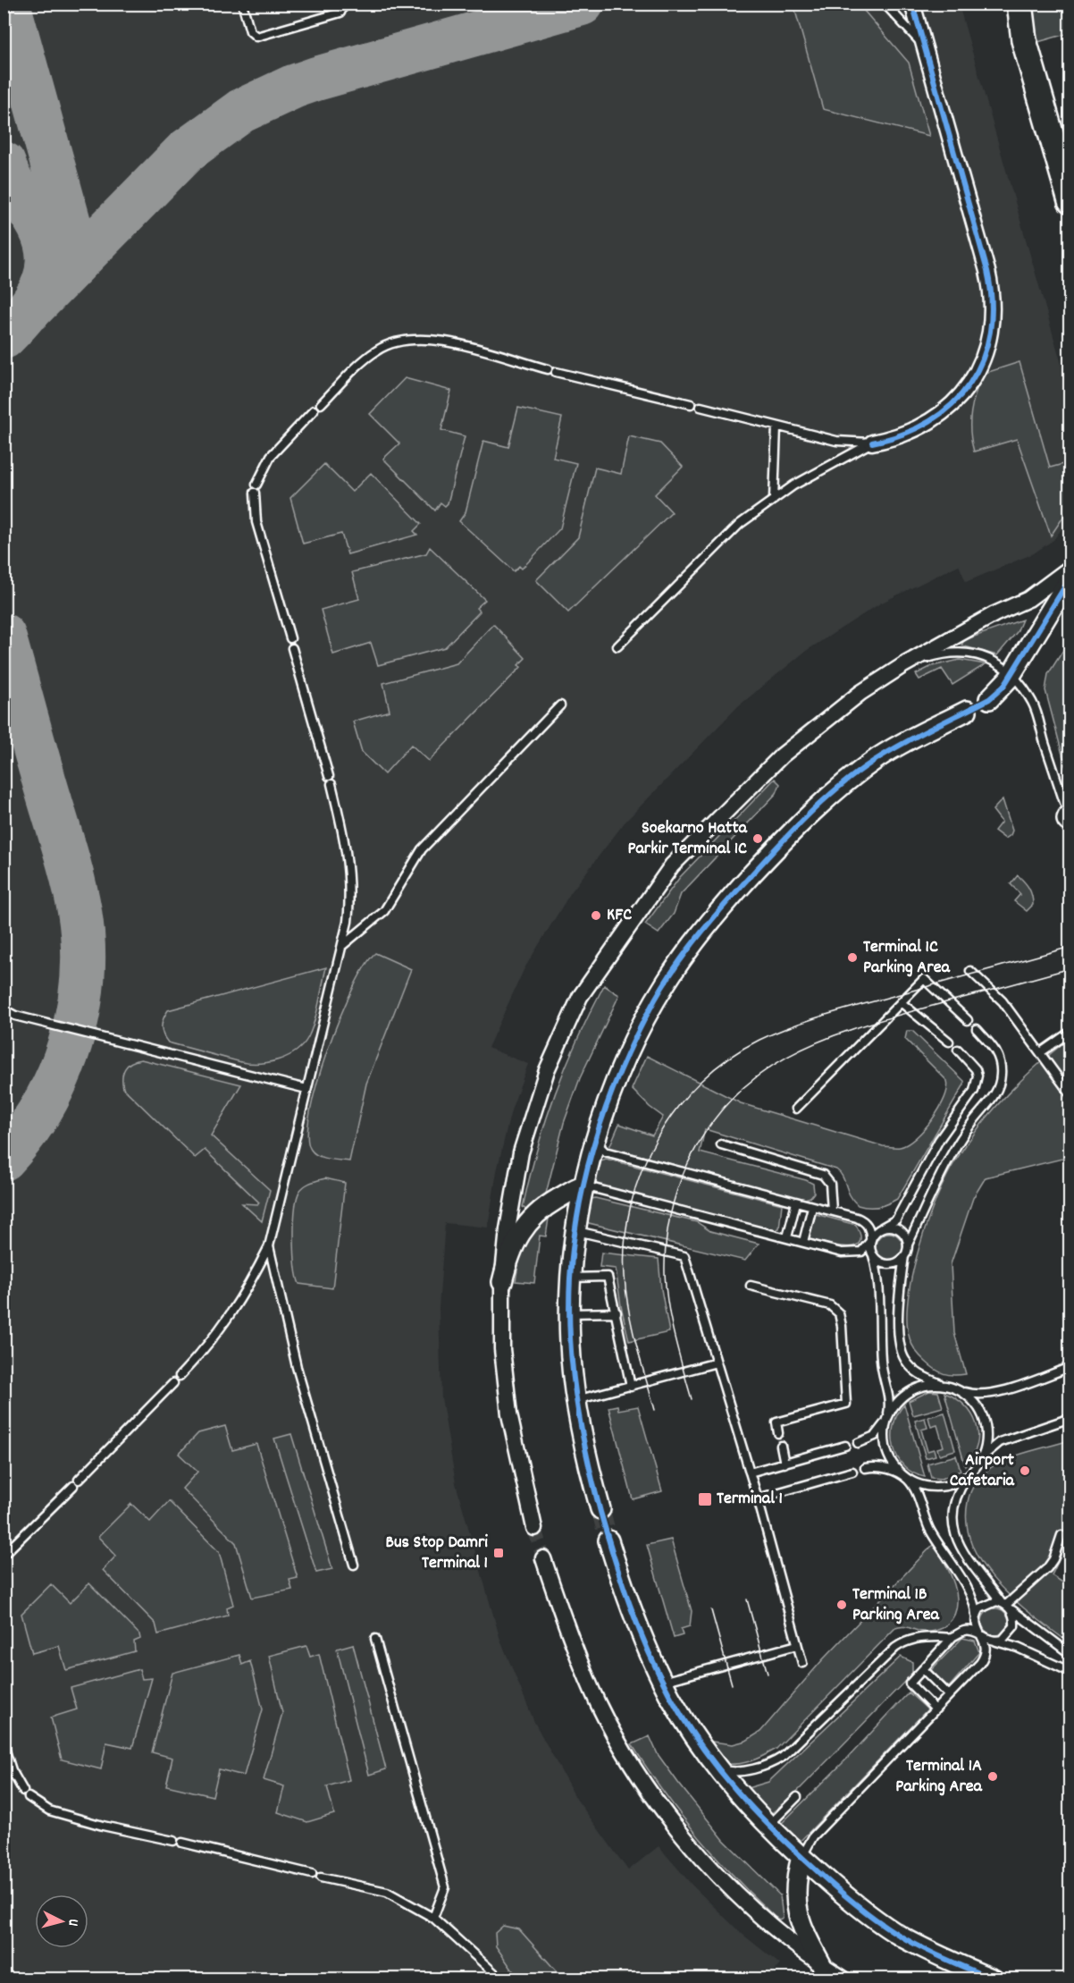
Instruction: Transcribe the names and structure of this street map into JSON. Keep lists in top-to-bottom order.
{
  "places": {
    "other": [
      "Soekarno Hatta Parkir Terminal 1C",
      "KFC",
      "Terminal 1C Parking Area",
      "Airport Cafetaria",
      "Terminal 1B Parking Area",
      "Terminal 1A Parking Area"
    ],
    "transit": ["Terminal 1", "Bus Stop Damri Terminal 1"]
  },
  "north": "right"
}
